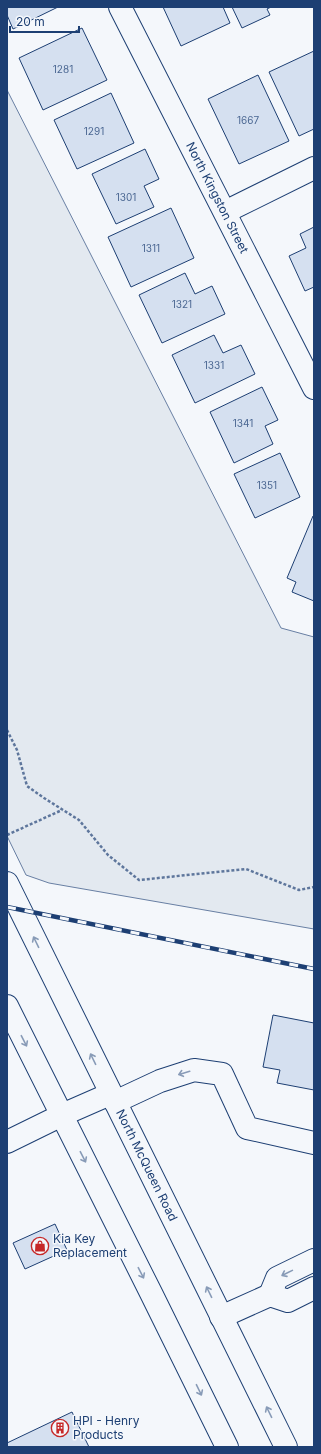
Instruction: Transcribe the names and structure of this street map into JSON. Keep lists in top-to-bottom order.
{
  "streets": {
    "main road": ["North Kingston Street", "North McQueen Road"]
  },
  "places": {
    "shop": ["Kia Key Replacement"],
    "building": ["HPI - Henry Products"]
  },
  "house_numbers": [
    "1281",
    "1667",
    "1291",
    "1301",
    "1311",
    "1321",
    "1331",
    "1341",
    "1351"
  ],
  "scale_bar": "20 m"
}
